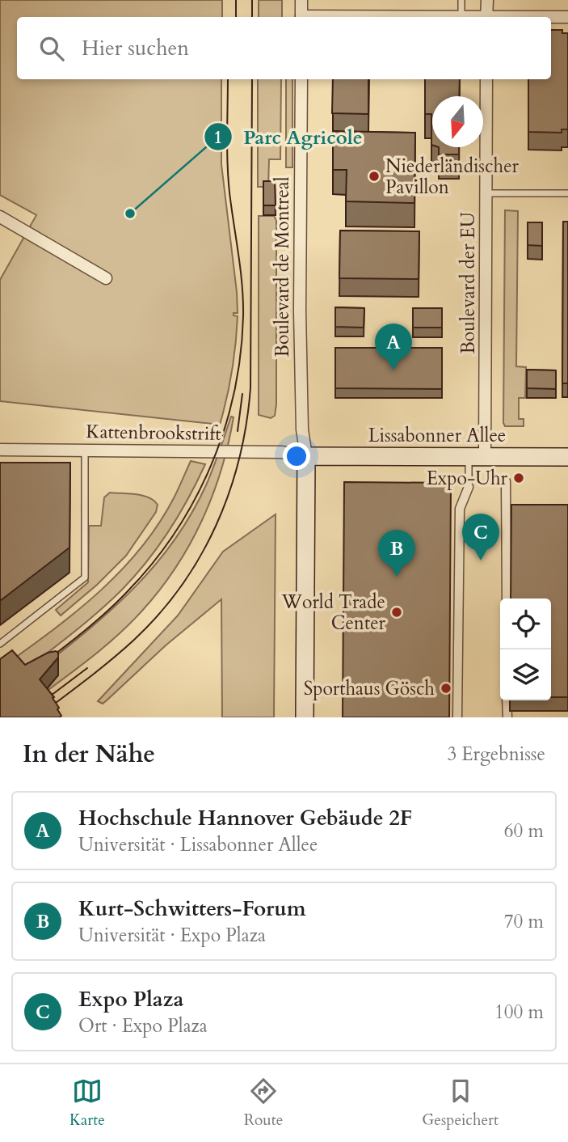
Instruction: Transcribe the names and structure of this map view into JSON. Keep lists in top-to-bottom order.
{
  "streets": {
    "main road": ["Lissabonner Allee"],
    "street": ["Boulevard de Montreal", "Boulevard der EU", "Kattenbrookstrift"]
  },
  "crossings": [
    ["Boulevard de Montreal", "Kattenbrookstrift"],
    ["Boulevard de Montreal", "Lissabonner Allee"],
    ["Boulevard der EU", "Lissabonner Allee"],
    ["Kattenbrookstrift", "Lissabonner Allee"]
  ],
  "places": [
    "Niederländischer Pavillon",
    "Parc Agricole",
    "Expo-Uhr",
    "World Trade Center",
    "Sporthaus Gösch"
  ],
  "north": "bottom",
  "page": {
    "search": "Hier suchen",
    "pins": ["A", "C", "B"],
    "heading": ["In der Nähe", "3 Ergebnisse"],
    "list": [
      {
        "mark": "A",
        "name": "Hochschule Hannover Gebäude 2F",
        "note": "Universität · Lissabonner Allee",
        "value": "60 m"
      },
      {
        "mark": "B",
        "name": "Kurt-Schwitters-Forum",
        "note": "Universität · Expo Plaza",
        "value": "70 m"
      },
      {
        "mark": "C",
        "name": "Expo Plaza",
        "note": "Ort · Expo Plaza",
        "value": "100 m"
      }
    ],
    "nav": ["Karte", "Route", "Gespeichert"]
  }
}
